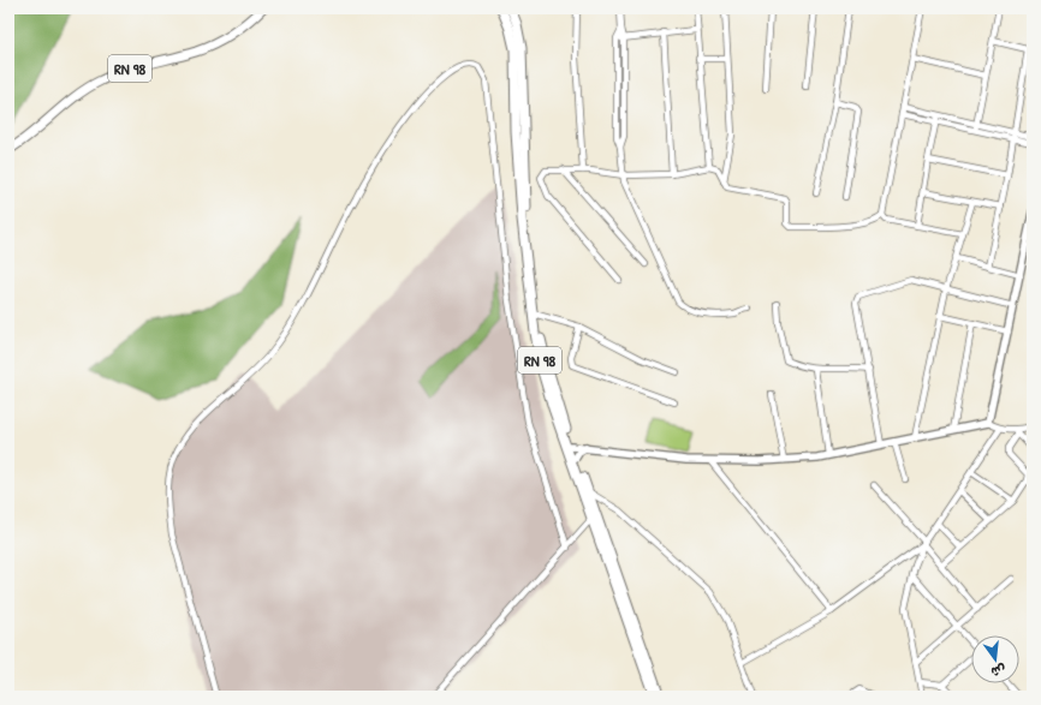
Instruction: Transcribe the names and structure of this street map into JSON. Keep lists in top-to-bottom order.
{
  "streets": {
    "main road": ["RN 98"]
  },
  "north": "bottom"
}
